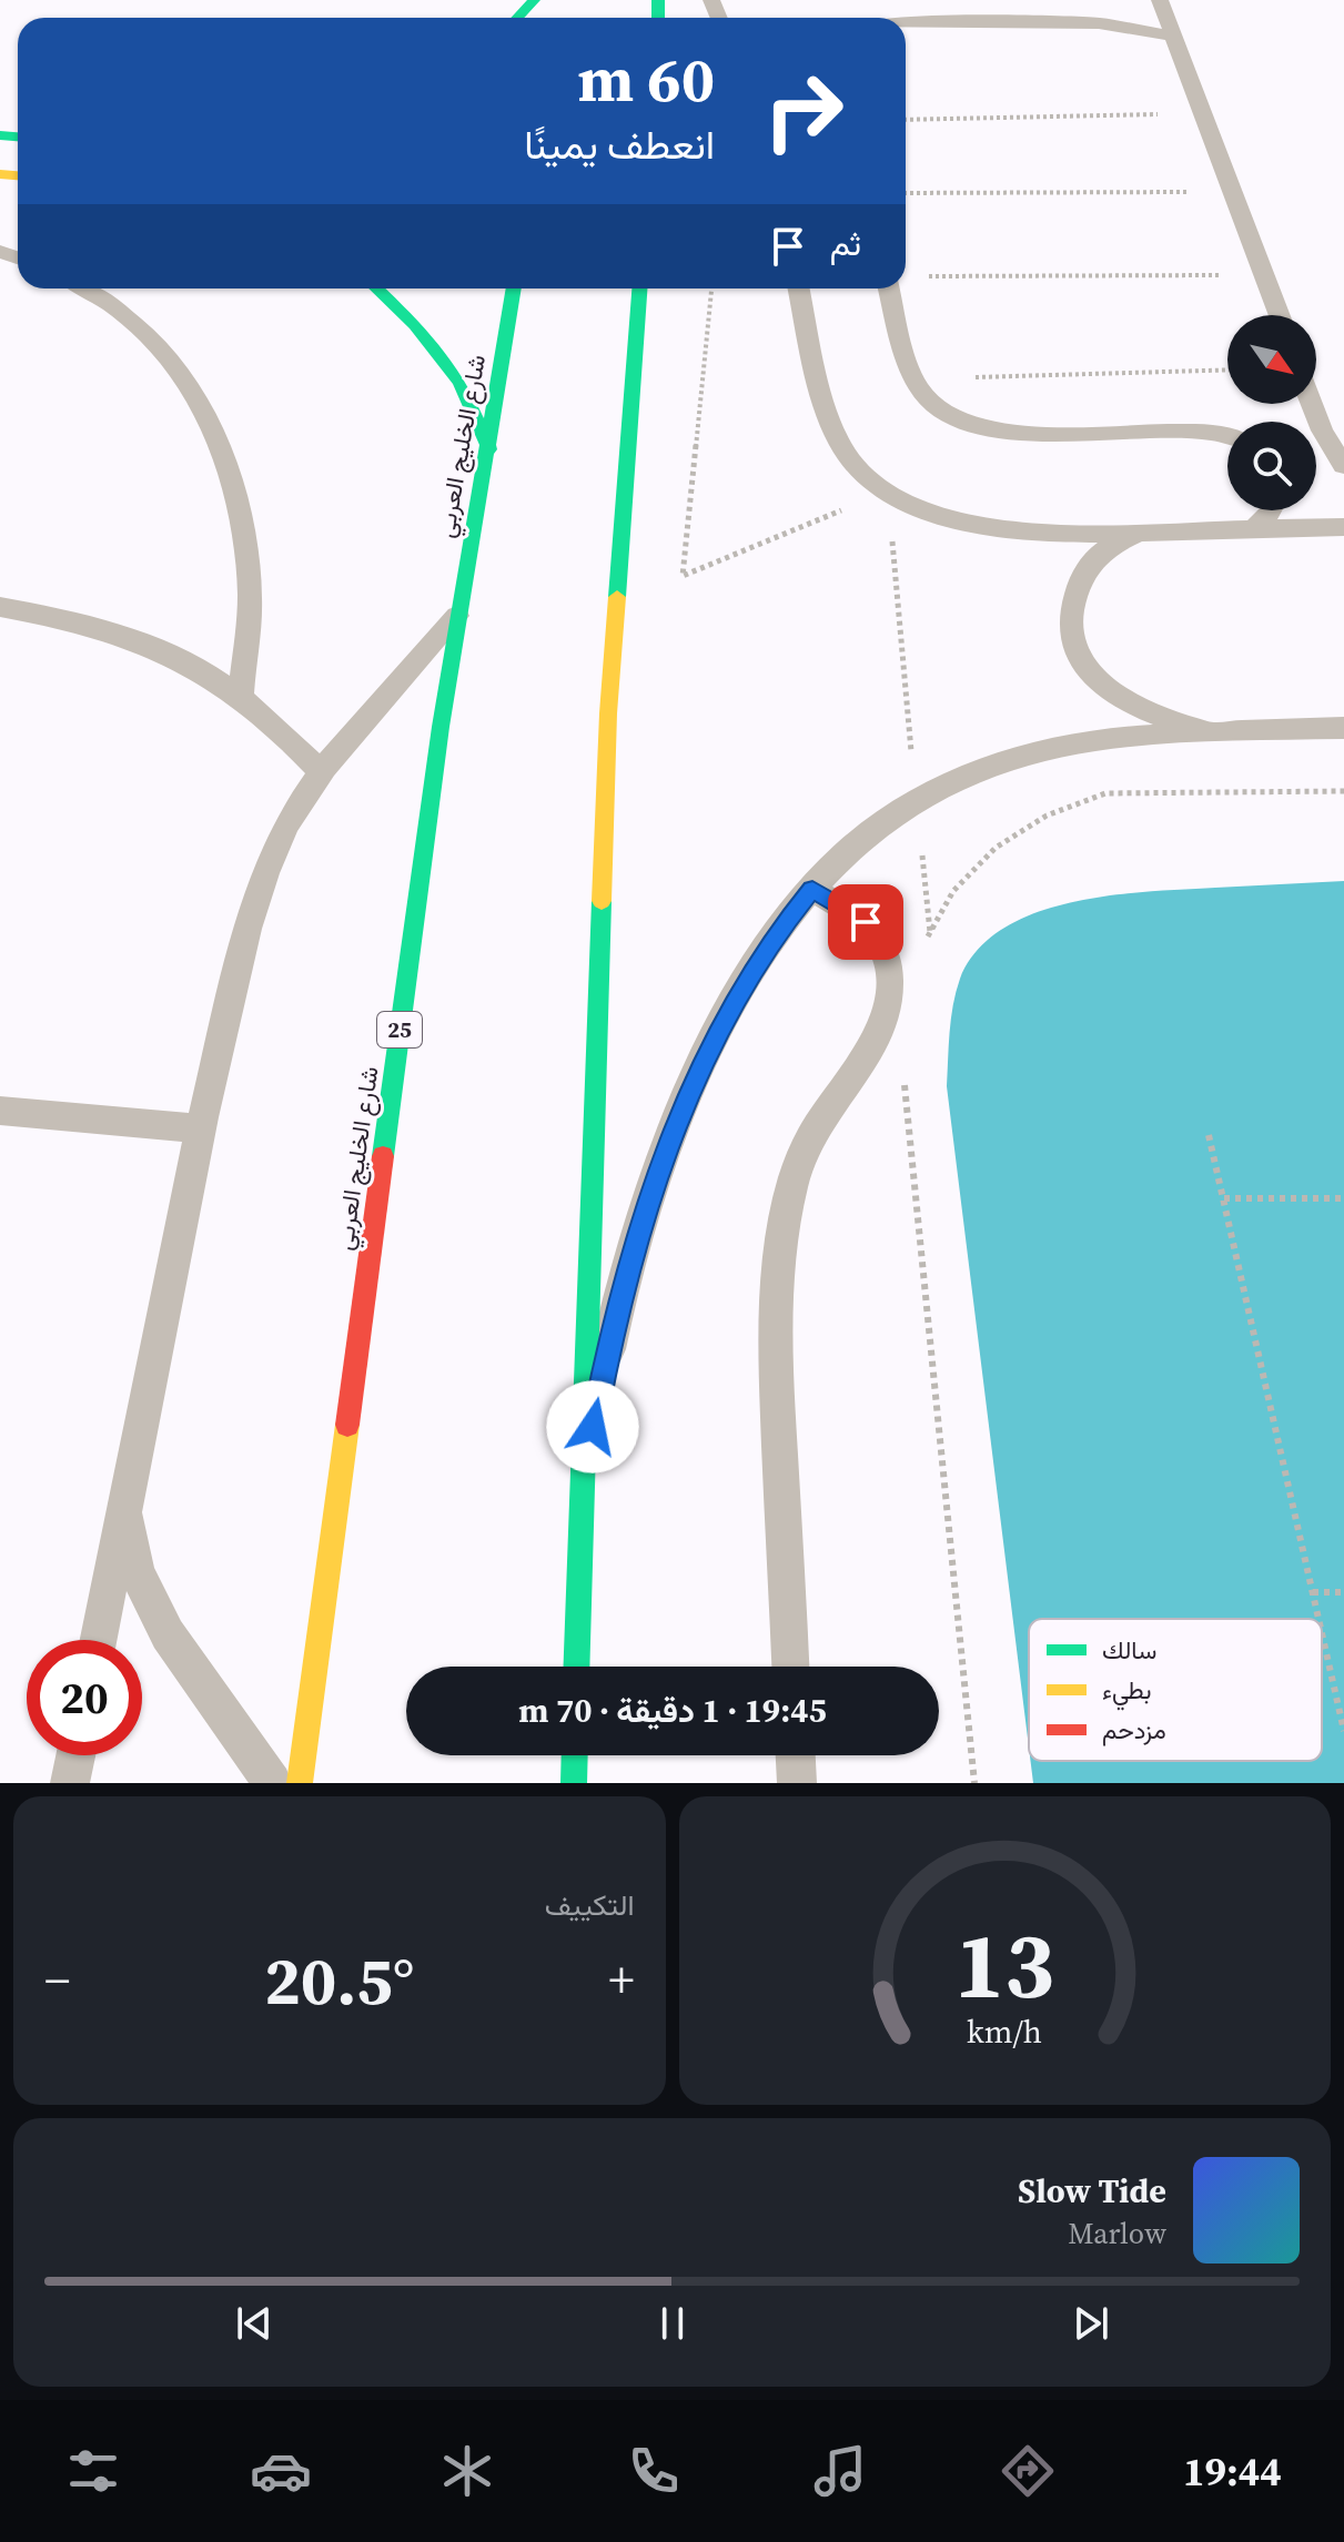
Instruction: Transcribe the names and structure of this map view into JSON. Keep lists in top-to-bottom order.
{
  "streets": {
    "main road": ["شارع الخليج العربي", "25"]
  },
  "legend": ["سالك", "بطيء", "مزدحم"],
  "north": "bottom right",
  "page": {
    "turn": ["60 m", "انعطف يمينًا"],
    "then": "ثم",
    "limit": "20",
    "trip": "19:45 · 1 دقيقة · 70 m",
    "tile": "التكييف",
    "heat": ["−", "20.5°", "+"],
    "song": ["Slow Tide", "Marlow"],
    "tabs": "19:44",
    "gauge": ["13", "km/h"]
  }
}
